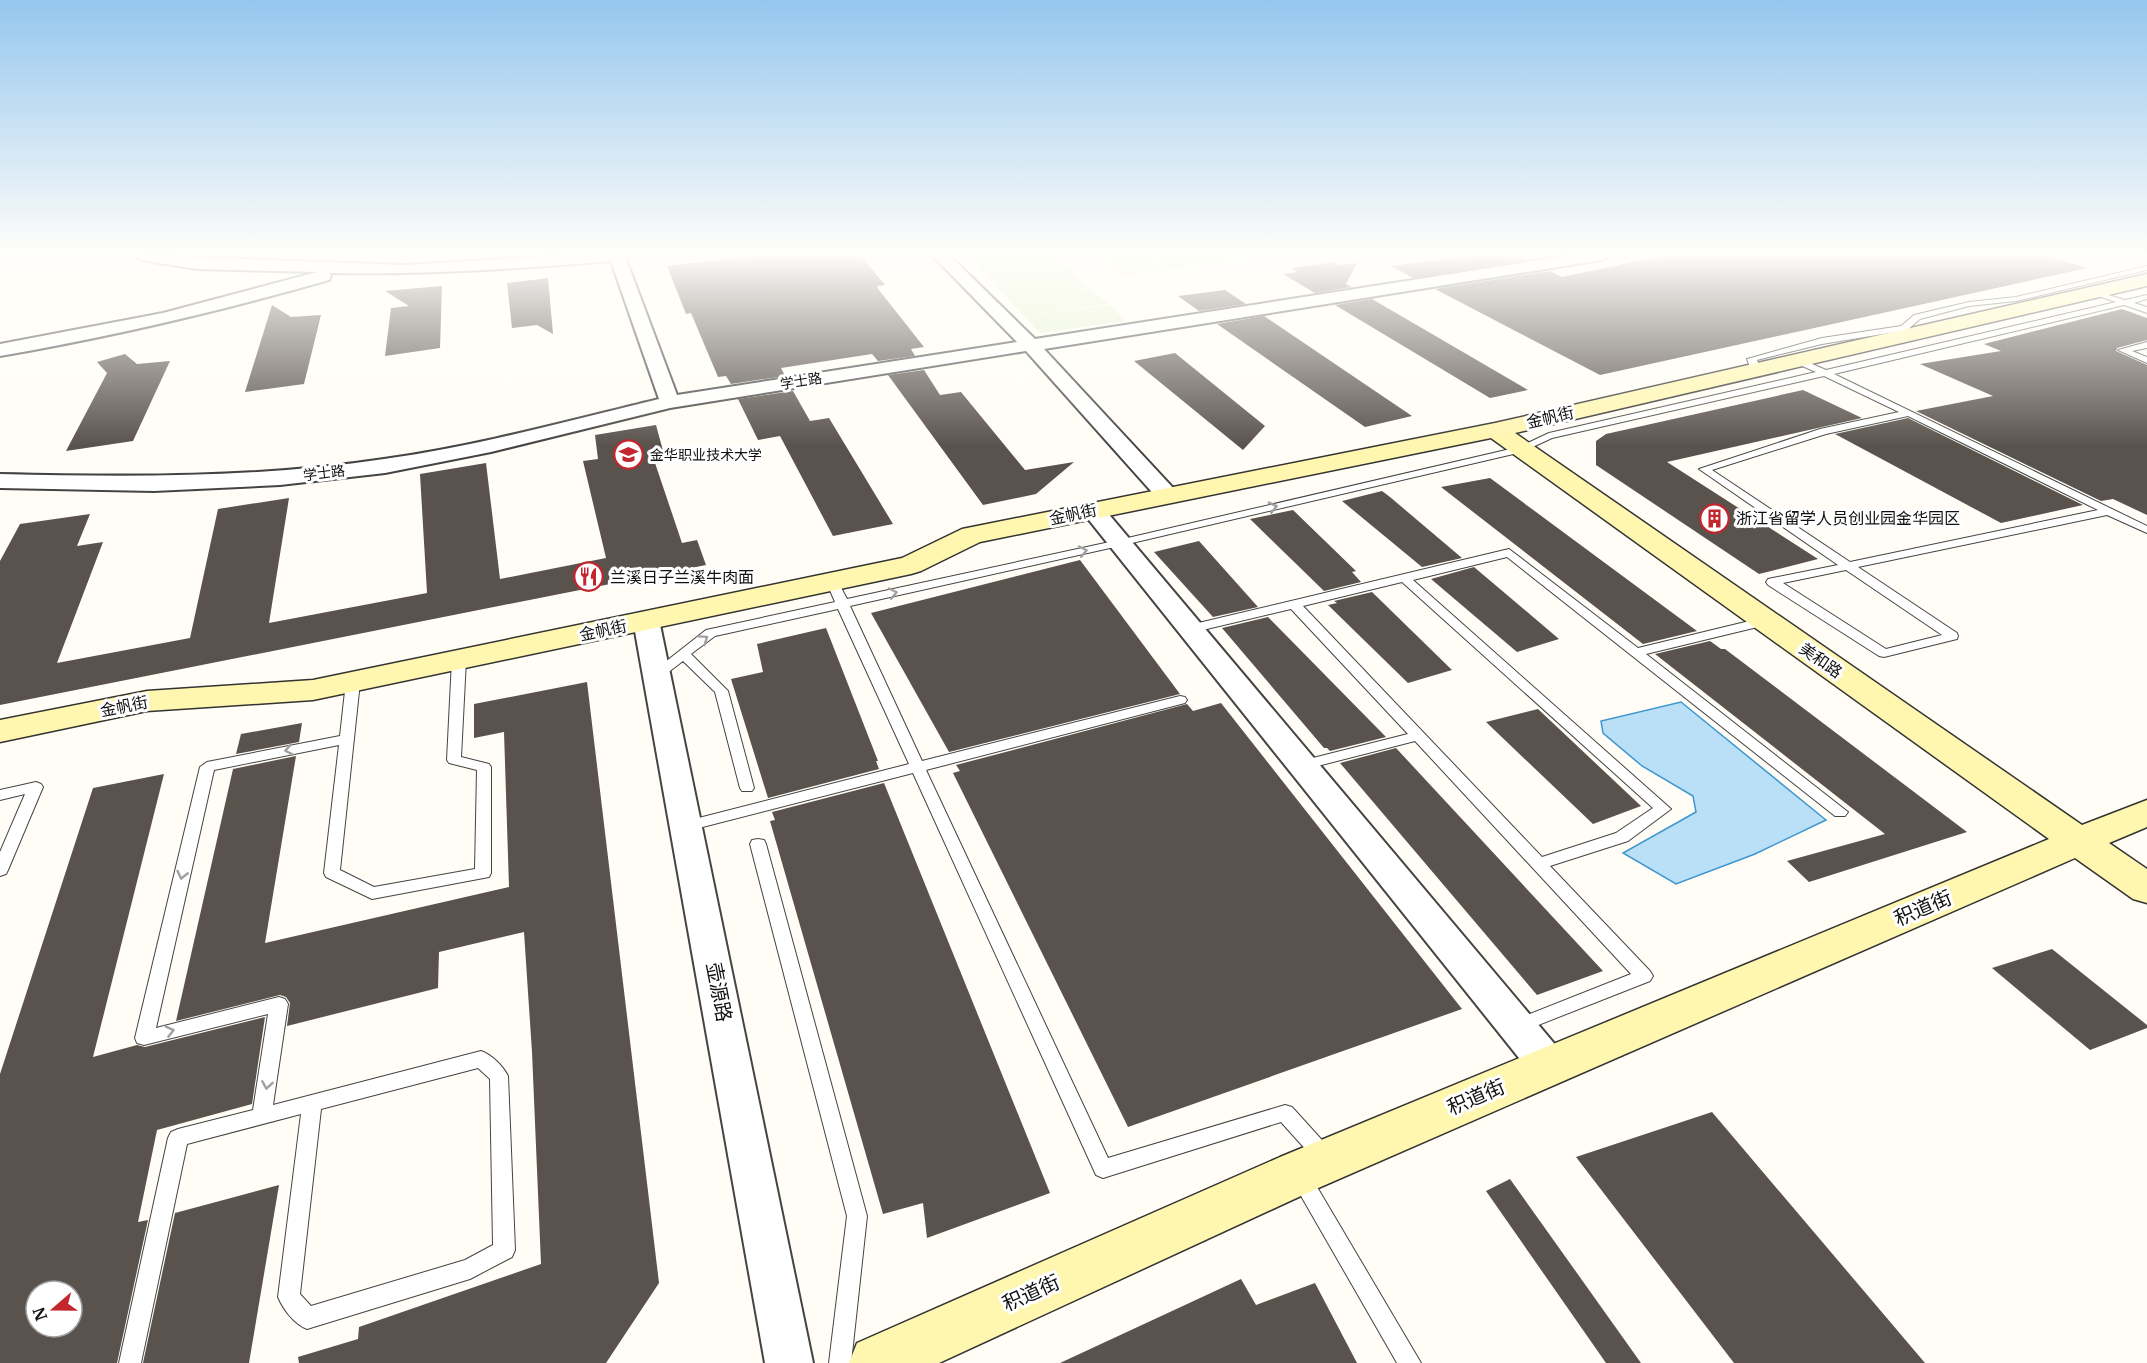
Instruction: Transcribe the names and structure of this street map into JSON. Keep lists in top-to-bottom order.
{
  "streets": {
    "street": [
      "学士路",
      "金帆街",
      "美和路",
      "积道街",
      "壶源路"
    ]
  },
  "crossings": [
    ["金帆街", "美和路"],
    ["金帆街", "壶源路"],
    ["美和路", "积道街"]
  ],
  "places": {
    "school or university": ["金华职业技术大学"],
    "building": ["浙江省留学人员创业园金华园区"],
    "restaurant": ["兰溪日子兰溪牛肉面"]
  },
  "north": "left"
}
